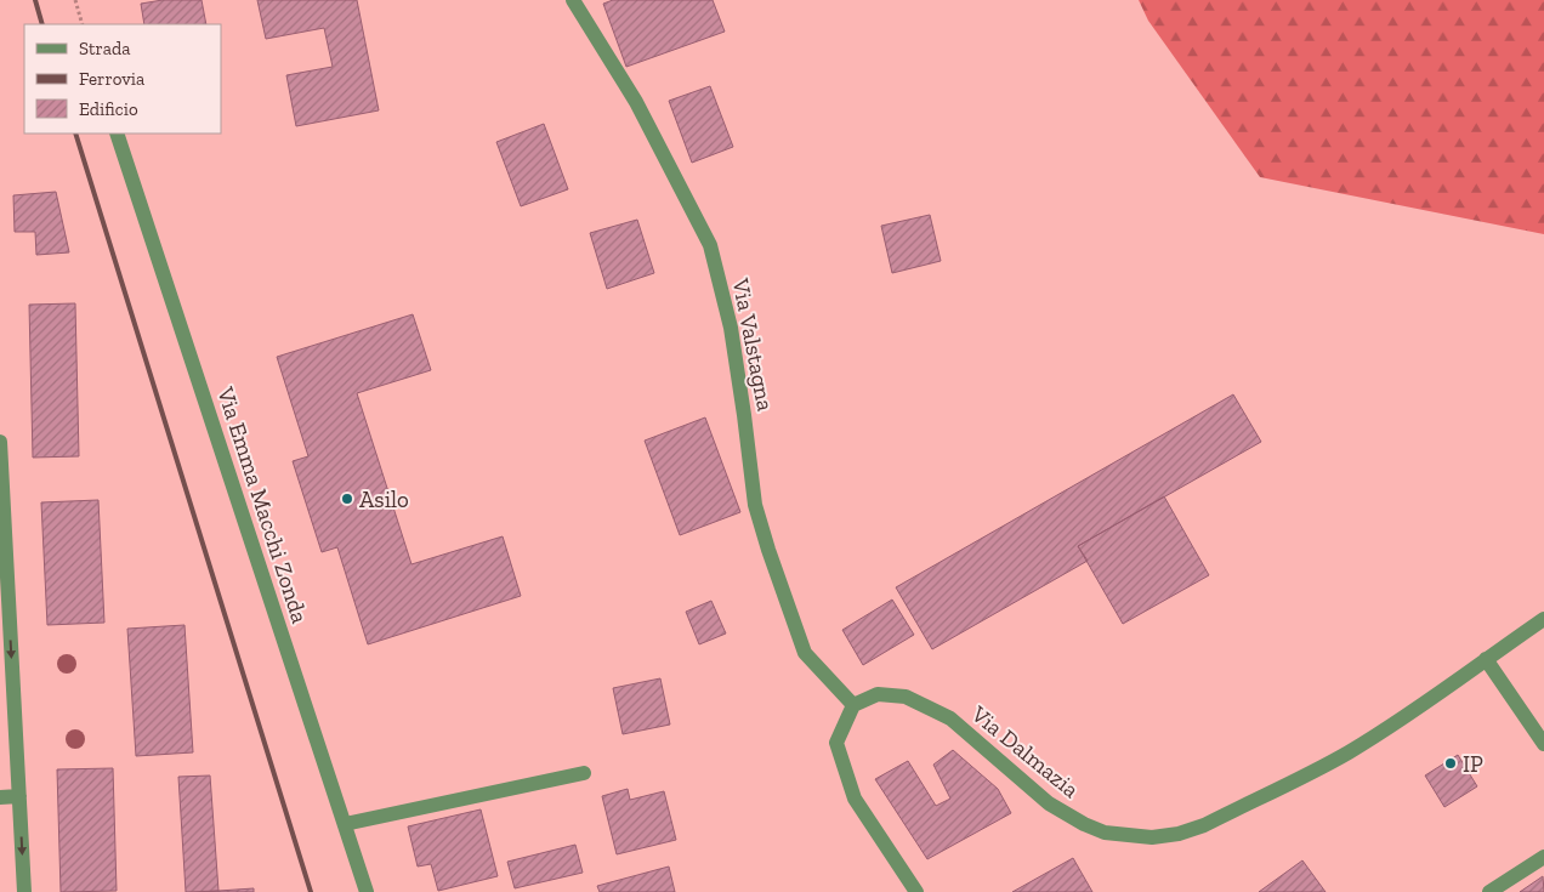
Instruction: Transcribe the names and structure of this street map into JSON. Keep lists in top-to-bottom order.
{
  "streets": {
    "street": ["Via Valstagna", "Via Emma Macchi Zonda", "Via Dalmazia"]
  },
  "crossings": [
    ["Via Valstagna", "Via Dalmazia"]
  ],
  "places": ["Asilo", "IP"],
  "legend": ["Strada", "Ferrovia", "Edificio"]
}
